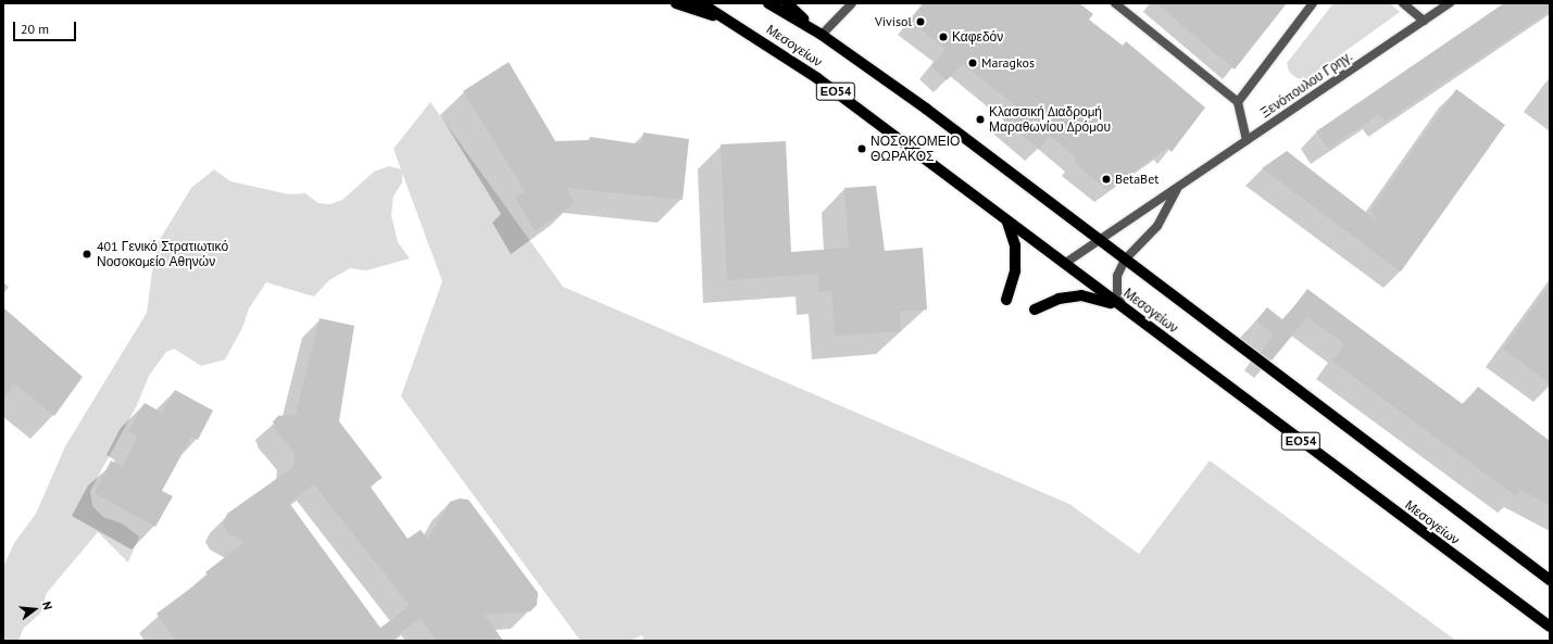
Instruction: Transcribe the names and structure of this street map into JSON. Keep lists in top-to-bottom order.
{
  "streets": {
    "main road": ["Μεσογείων", "ΕΟ54"],
    "street": ["Ξενόπουλου Γρηγ."]
  },
  "crossings": [
    ["Μεσογείων", "Ξενόπουλου Γρηγ."]
  ],
  "places": [
    "Vivisol",
    "Καφεδόν",
    "Maragkos",
    "Κλασσική Διαδρομή Μαραθωνίου Δρόμου",
    "ΝΟΣΟΚΟΜΕΙΟ ΘΩΡΑΚΟΣ",
    "BetaBet",
    "401 Γενικό Στρατιωτικό Νοσοκομείο Αθηνών"
  ],
  "scale_bar": "20 m",
  "north": "right"
}
